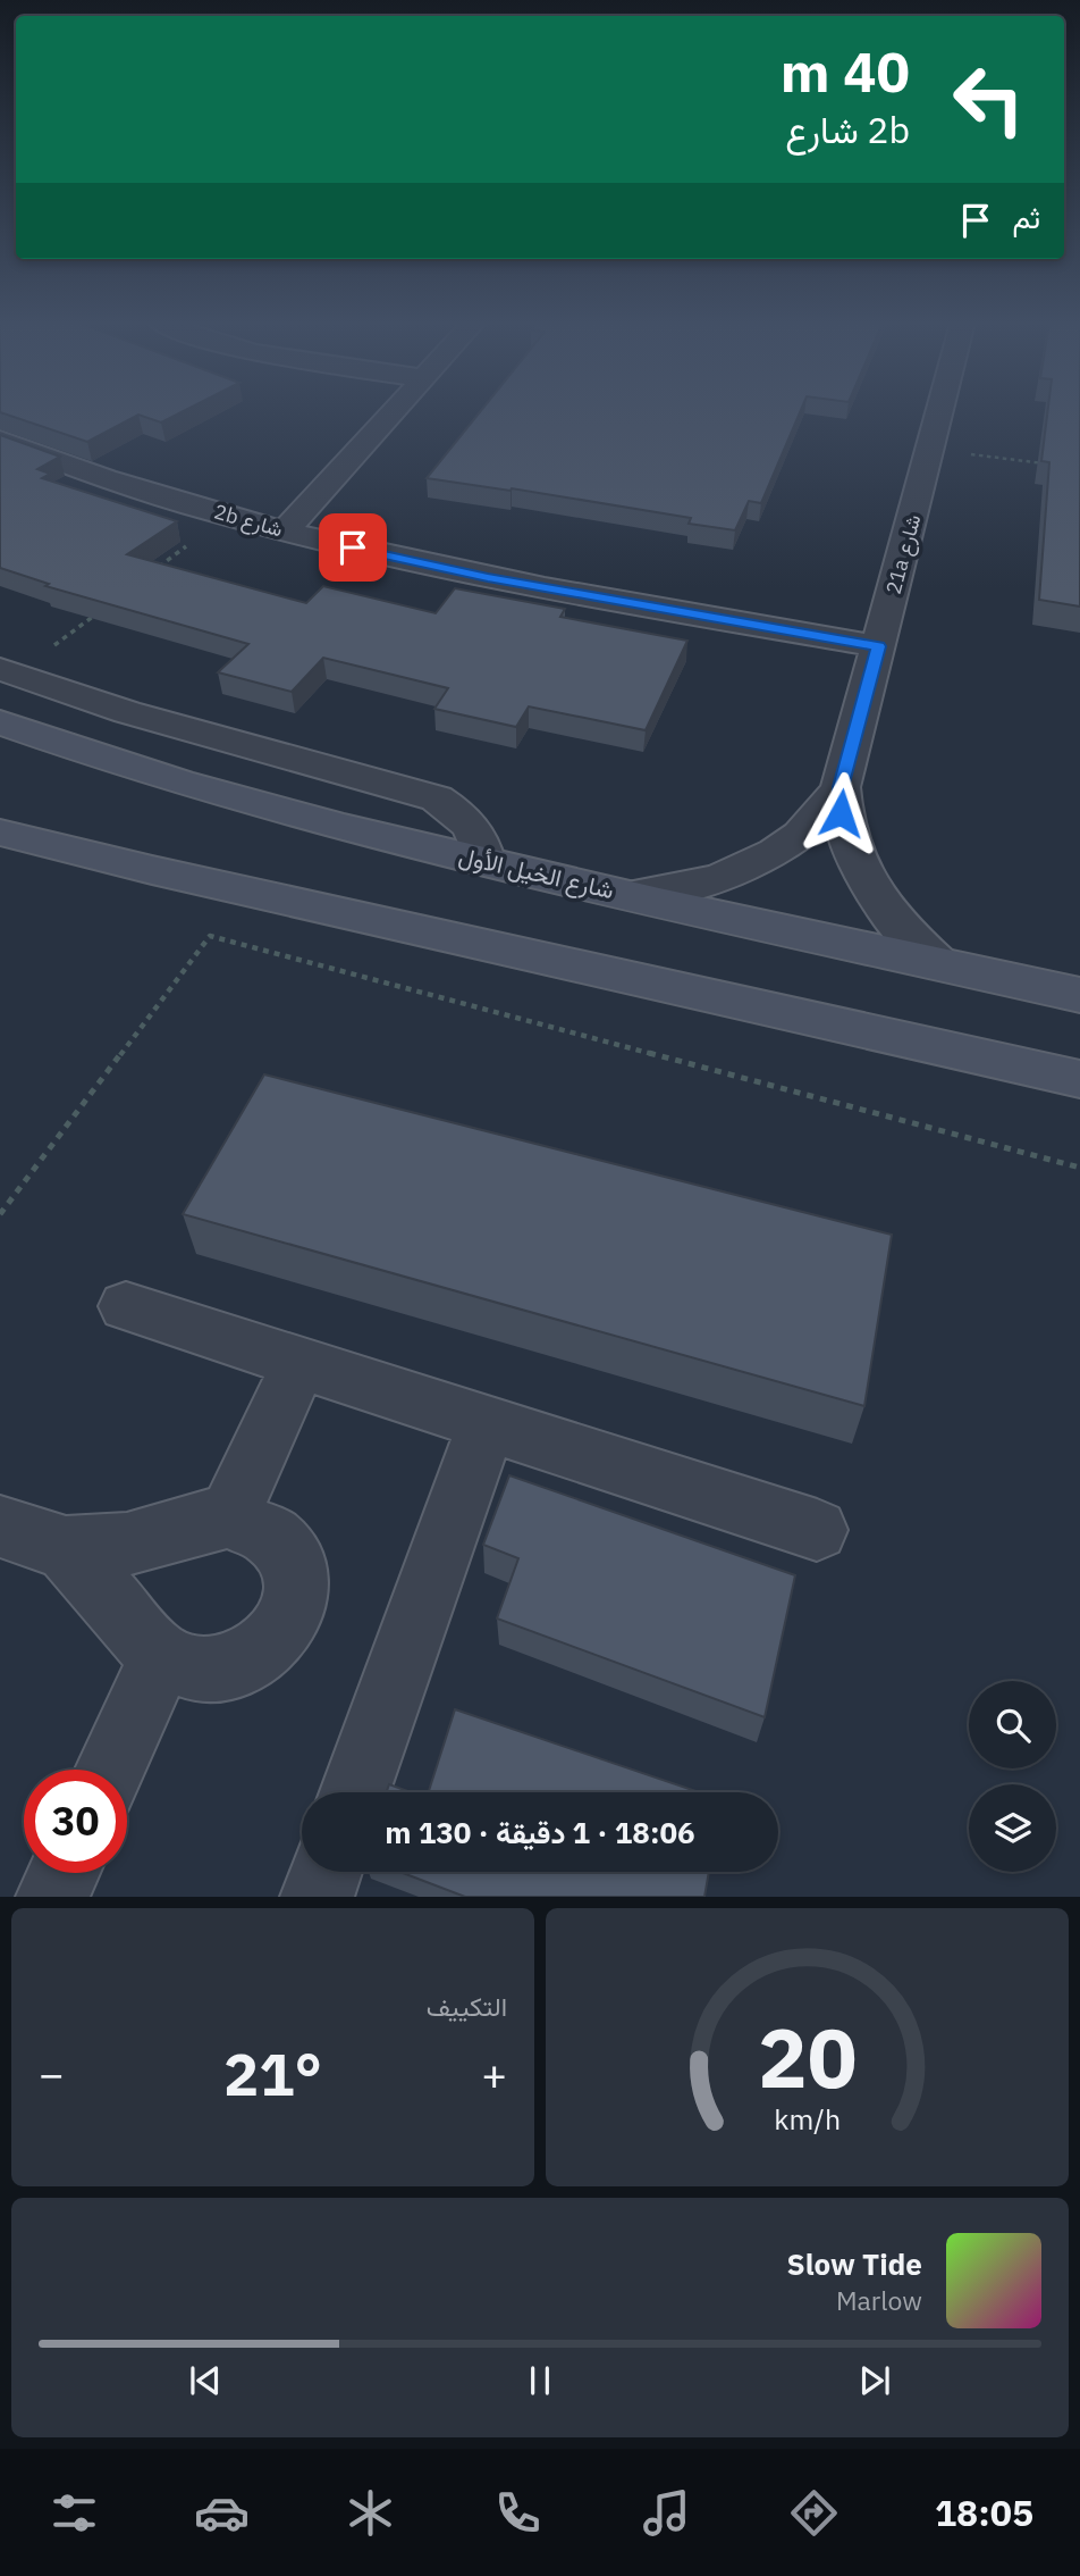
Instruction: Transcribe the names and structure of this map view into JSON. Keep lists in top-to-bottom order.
{
  "streets": {
    "main road": ["شارع الخيل الأول"],
    "street": ["2b شارع", "21a شارع"]
  },
  "crossings": [
    ["2b شارع", "21a شارع"],
    ["21a شارع", "شارع الخيل الأول"]
  ],
  "page": {
    "turn": ["40 m", "2b شارع"],
    "then": "ثم",
    "limit": "30",
    "trip": "18:06 · 1 دقيقة · 130 m",
    "tile": "التكييف",
    "heat": ["−", "21°", "+"],
    "song": ["Slow Tide", "Marlow"],
    "tabs": "18:05",
    "gauge": ["20", "km/h"]
  }
}
